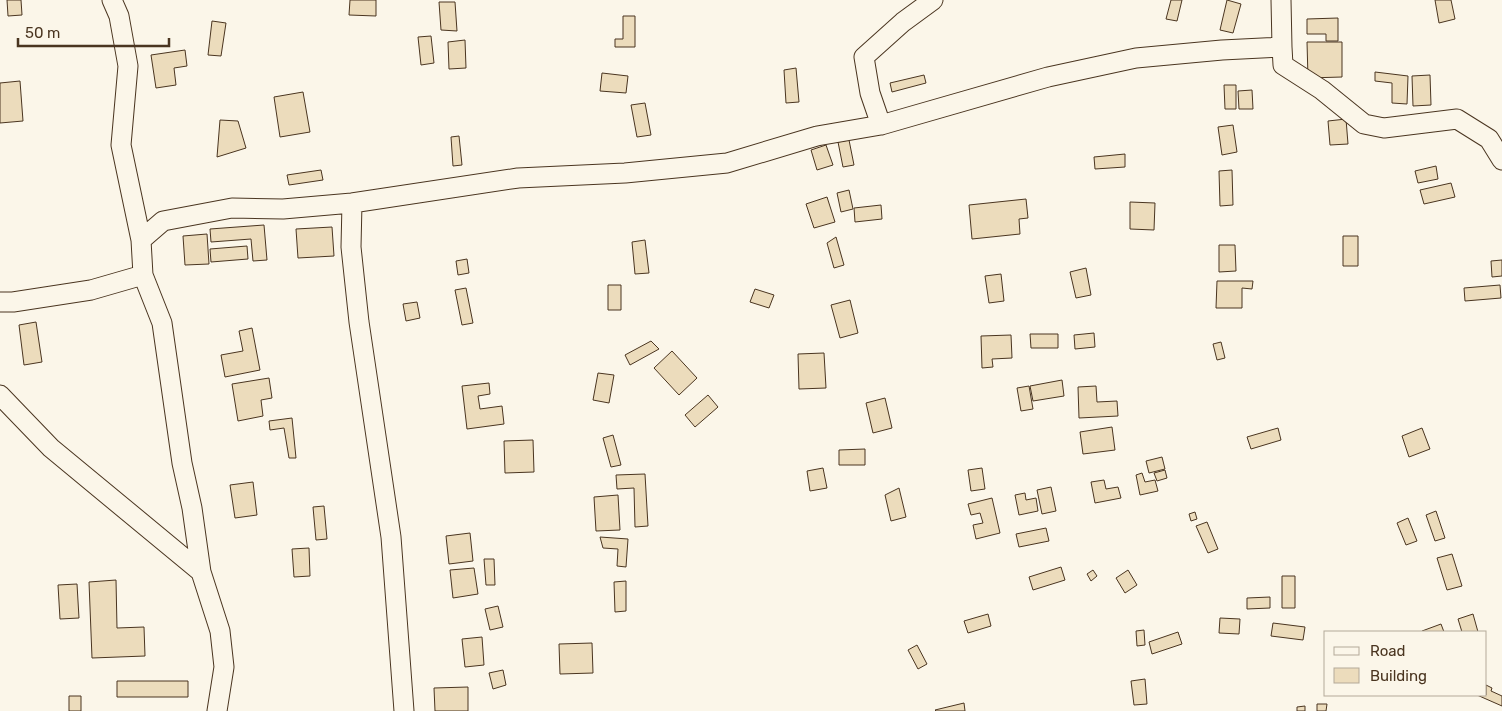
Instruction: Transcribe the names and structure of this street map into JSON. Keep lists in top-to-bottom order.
{
  "legend": ["Road", "Building"],
  "scale_bar": "50 m"
}
